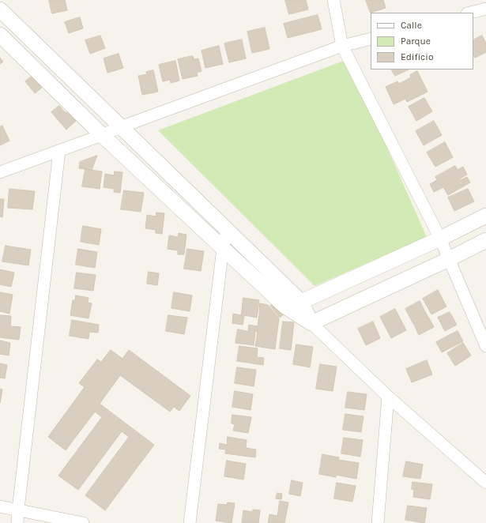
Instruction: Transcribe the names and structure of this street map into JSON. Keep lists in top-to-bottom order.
{
  "legend": ["Calle", "Parque", "Edificio"]
}
